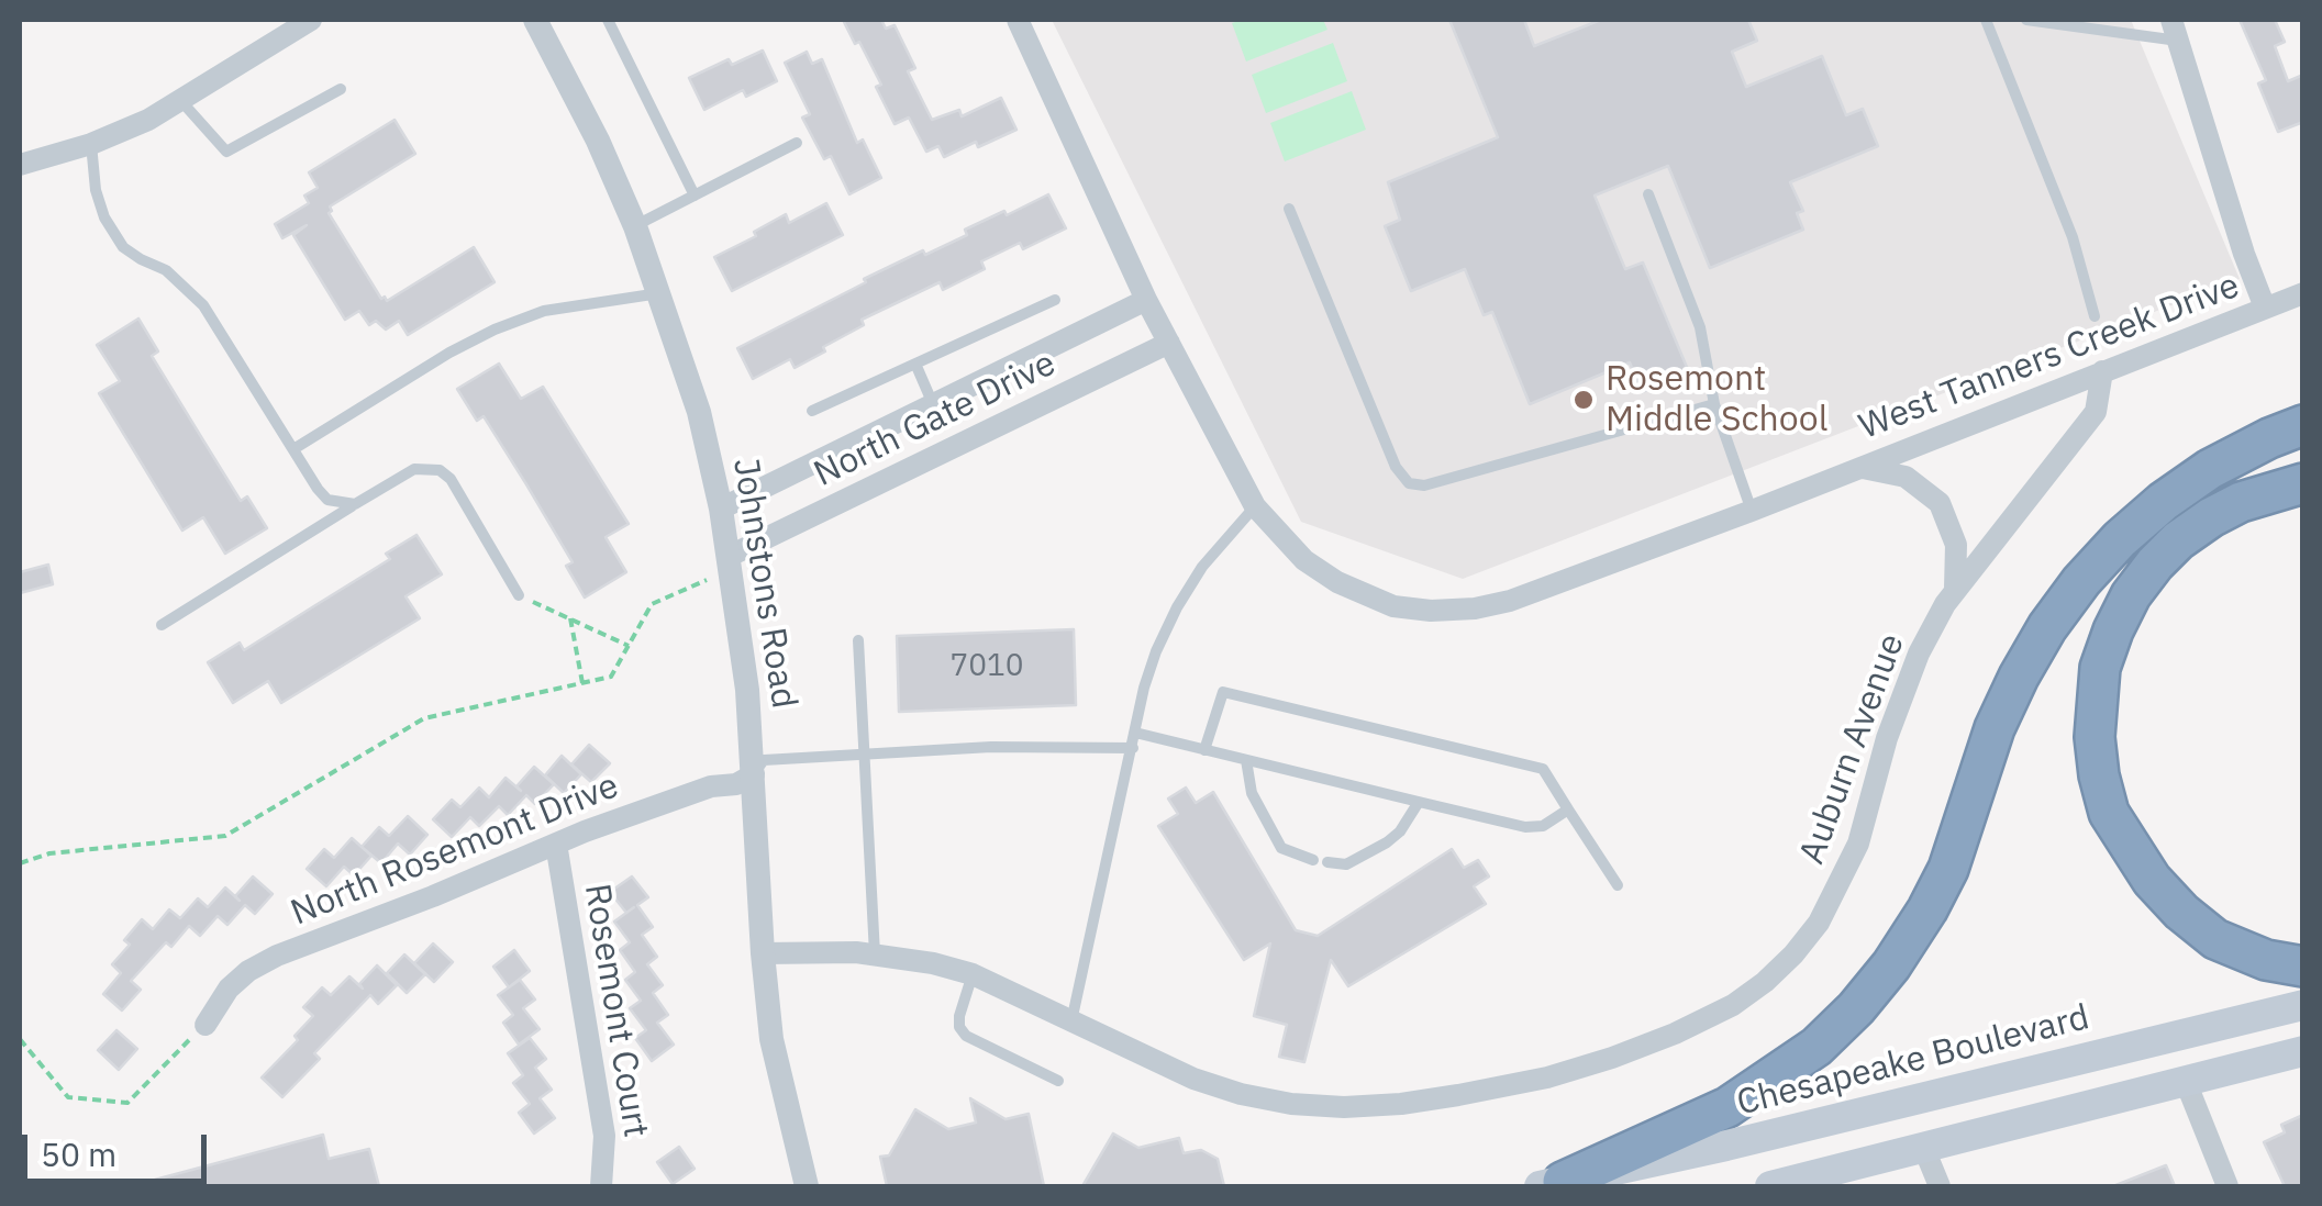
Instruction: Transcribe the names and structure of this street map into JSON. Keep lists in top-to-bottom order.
{
  "streets": {
    "main road": ["Chesapeake Boulevard"],
    "street": [
      "West Tanners Creek Drive",
      "North Gate Drive",
      "Johnstons Road",
      "Auburn Avenue",
      "North Rosemont Drive",
      "Rosemont Court"
    ]
  },
  "crossings": [
    ["West Tanners Creek Drive", "North Gate Drive"],
    ["West Tanners Creek Drive", "Auburn Avenue"],
    ["North Gate Drive", "Johnstons Road"],
    ["Johnstons Road", "Auburn Avenue"],
    ["Johnstons Road", "North Rosemont Drive"],
    ["North Rosemont Drive", "Rosemont Court"]
  ],
  "places": ["Rosemont Middle School"],
  "house_numbers": ["7010"],
  "scale_bar": "50 m"
}
